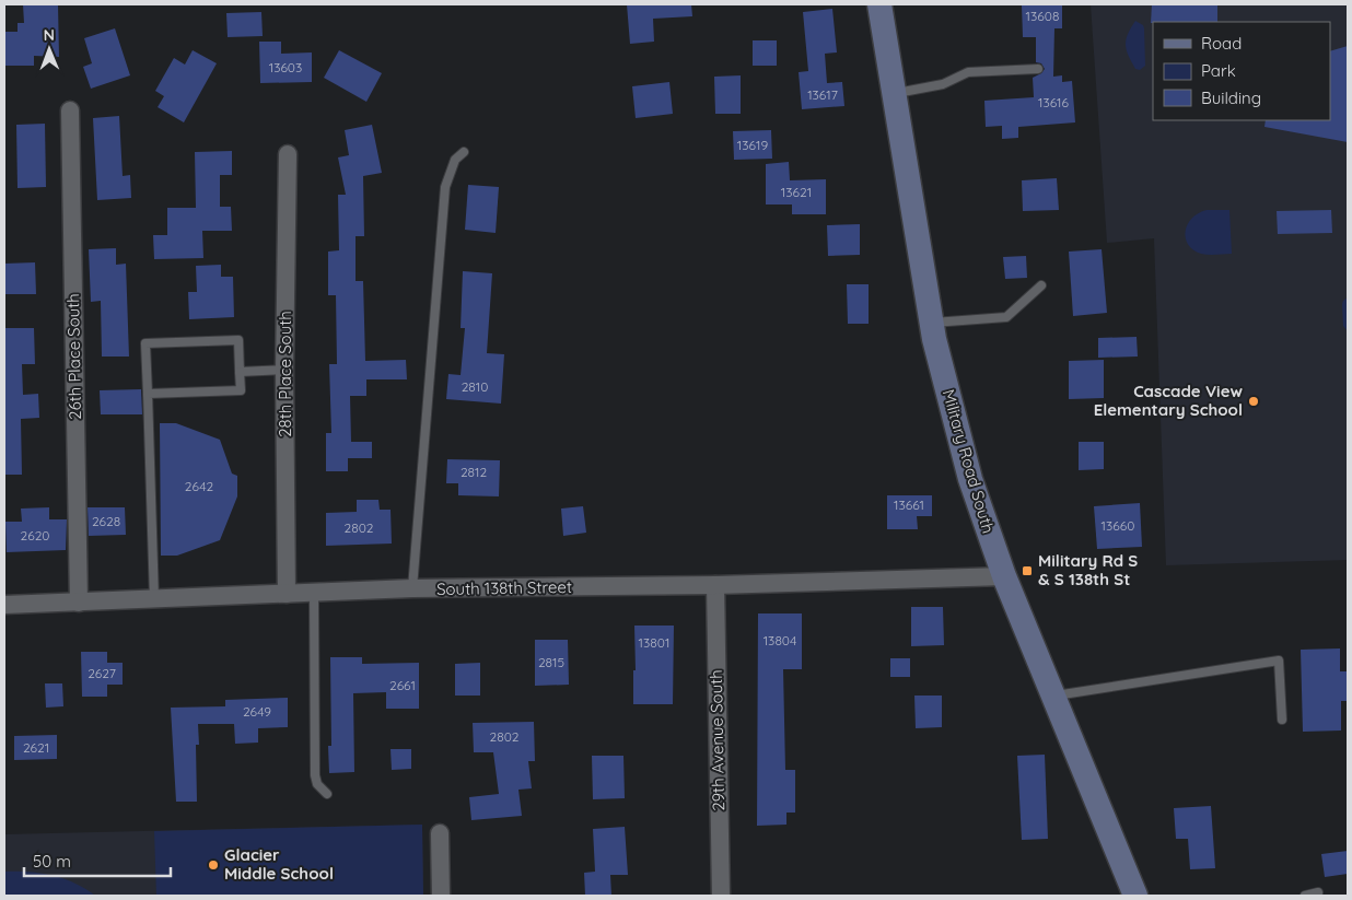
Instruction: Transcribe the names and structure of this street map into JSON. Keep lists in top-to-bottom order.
{
  "streets": {
    "street": [
      "26th Place South",
      "28th Place South",
      "Military Road South",
      "South 138th Street",
      "29th Avenue South"
    ]
  },
  "crossings": [
    ["26th Place South", "South 138th Street"],
    ["28th Place South", "South 138th Street"],
    ["Military Road South", "South 138th Street"],
    ["South 138th Street", "29th Avenue South"]
  ],
  "places": {
    "other": ["Cascade View Elementary School", "Glacier Middle School"],
    "transit": ["Military Rd S & S 138th St"]
  },
  "house_numbers": [
    "13608",
    "13603",
    "13617",
    "13616",
    "13619",
    "13621",
    "2810",
    "2812",
    "2642",
    "13661",
    "2628",
    "13660",
    "2802",
    "2620",
    "13804",
    "13801",
    "2815",
    "2627",
    "2661",
    "2649",
    "2802",
    "2621"
  ],
  "legend": ["Road", "Park", "Building"],
  "scale_bar": "50 m",
  "north": "top"
}
